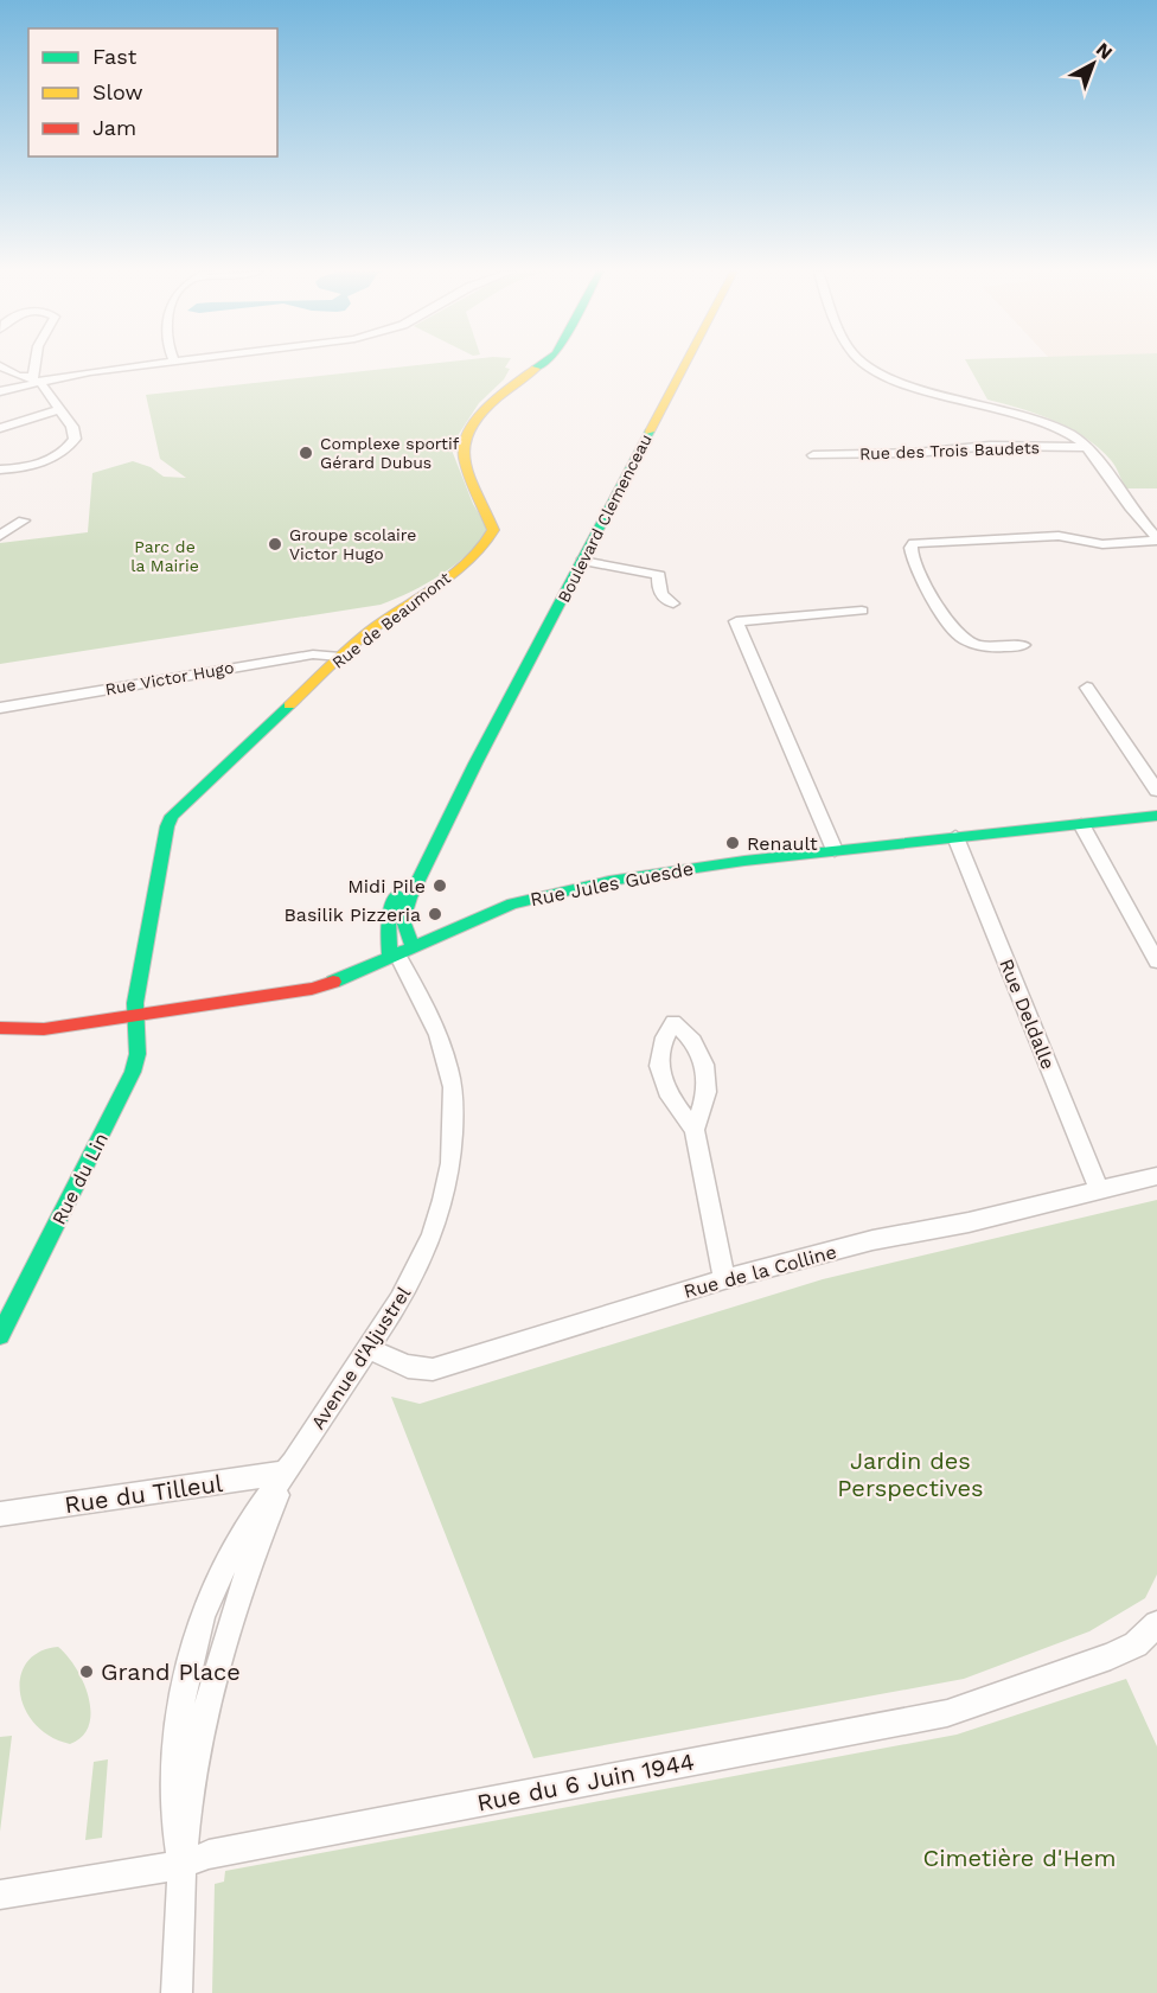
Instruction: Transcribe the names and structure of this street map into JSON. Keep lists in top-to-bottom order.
{
  "streets": {
    "street": [
      "Rue des Trois Baudets",
      "Boulevard Clemenceau",
      "Rue de Beaumont",
      "Rue Victor Hugo",
      "Rue Jules Guesde",
      "Rue Deldalle",
      "Rue du Lin",
      "Rue de la Colline",
      "Avenue d'Aljustrel",
      "Rue du Tilleul",
      "Rue du 6 Juin 1944"
    ]
  },
  "crossings": [
    ["Boulevard Clemenceau", "Rue Jules Guesde"],
    ["Boulevard Clemenceau", "Avenue d'Aljustrel"],
    ["Rue de Beaumont", "Rue Victor Hugo"],
    ["Rue de Beaumont", "Rue Jules Guesde"],
    ["Rue de Beaumont", "Rue du Lin"],
    ["Rue Jules Guesde", "Rue Deldalle"],
    ["Rue Jules Guesde", "Rue du Lin"],
    ["Rue Jules Guesde", "Avenue d'Aljustrel"],
    ["Rue Deldalle", "Rue de la Colline"],
    ["Rue de la Colline", "Avenue d'Aljustrel"],
    ["Avenue d'Aljustrel", "Rue du Tilleul"],
    ["Avenue d'Aljustrel", "Rue du 6 Juin 1944"]
  ],
  "parks": ["Parc de la Mairie", "Jardin des Perspectives", "Cimetière d'Hem"],
  "places": [
    "Complexe sportif Gérard Dubus",
    "Groupe scolaire Victor Hugo",
    "Renault",
    "Midi Pile",
    "Basilik Pizzeria",
    "Grand Place"
  ],
  "legend": ["Fast", "Slow", "Jam"],
  "north": "top right"
}
